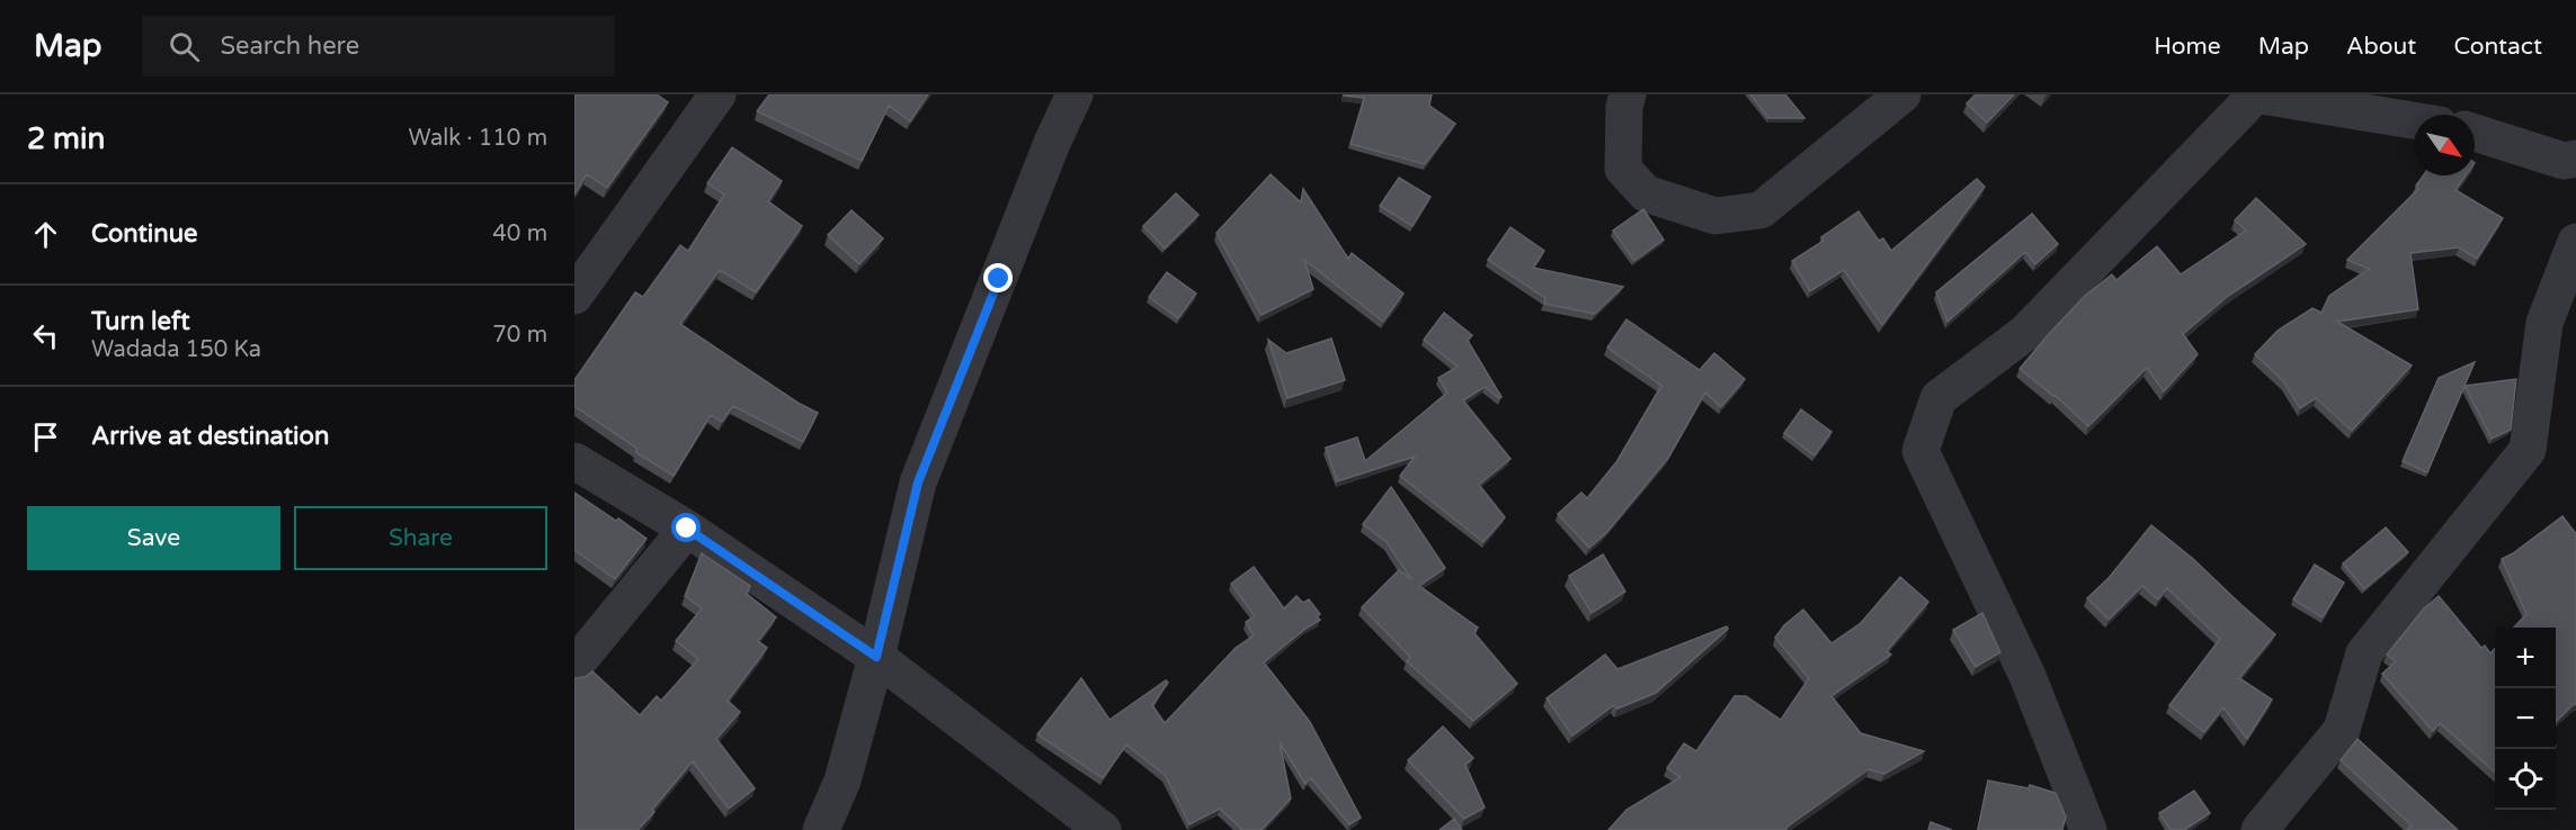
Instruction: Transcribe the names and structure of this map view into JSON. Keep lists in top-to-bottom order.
{
  "north": "bottom right",
  "page": {
    "header": "Map",
    "search": "Search here",
    "nav": [
      "Home",
      "Map",
      "About",
      "Contact"
    ],
    "heading": ["2 min", "Walk · 110 m"],
    "list": [
      ["Continue", "40 m"],
      ["Turn left", "Wadada 150 Ka", "70 m"],
      "Arrive at destination"
    ],
    "buttons": ["Save", "Share"],
    "map_buttons": ["+", "−"]
  }
}
